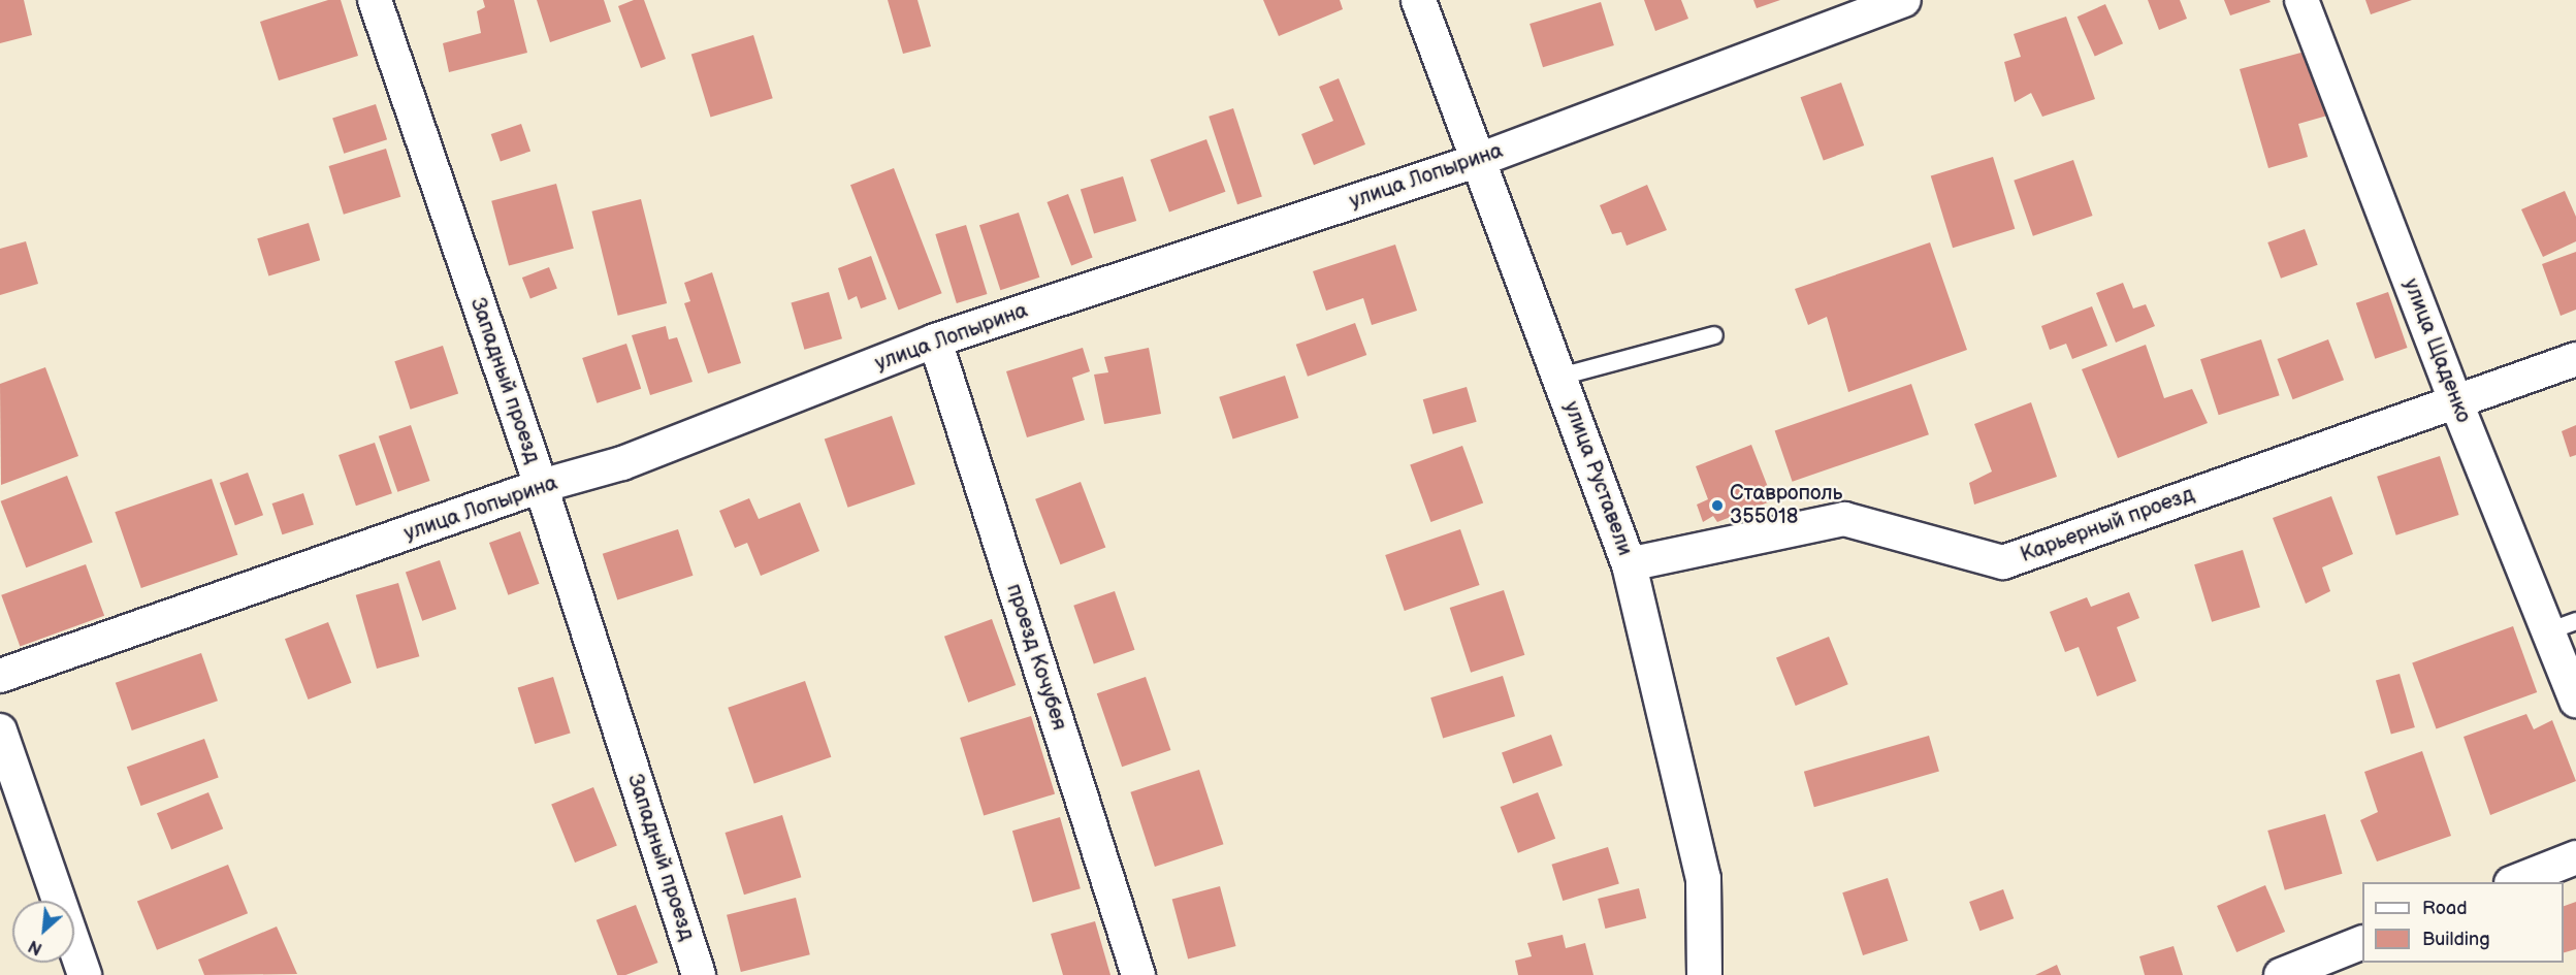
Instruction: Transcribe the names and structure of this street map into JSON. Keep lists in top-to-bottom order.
{
  "streets": {
    "street": [
      "улица Лопырина",
      "улица Щаденко",
      "Западный проезд",
      "улица Руставели",
      "Карьерный проезд",
      "проезд Кочубея"
    ]
  },
  "crossings": [
    ["улица Лопырина", "Западный проезд"],
    ["улица Лопырина", "улица Руставели"],
    ["улица Лопырина", "проезд Кочубея"],
    ["улица Щаденко", "Карьерный проезд"],
    ["улица Руставели", "Карьерный проезд"]
  ],
  "places": ["Ставрополь 355018"],
  "legend": ["Road", "Building"],
  "north": "bottom left"
}
